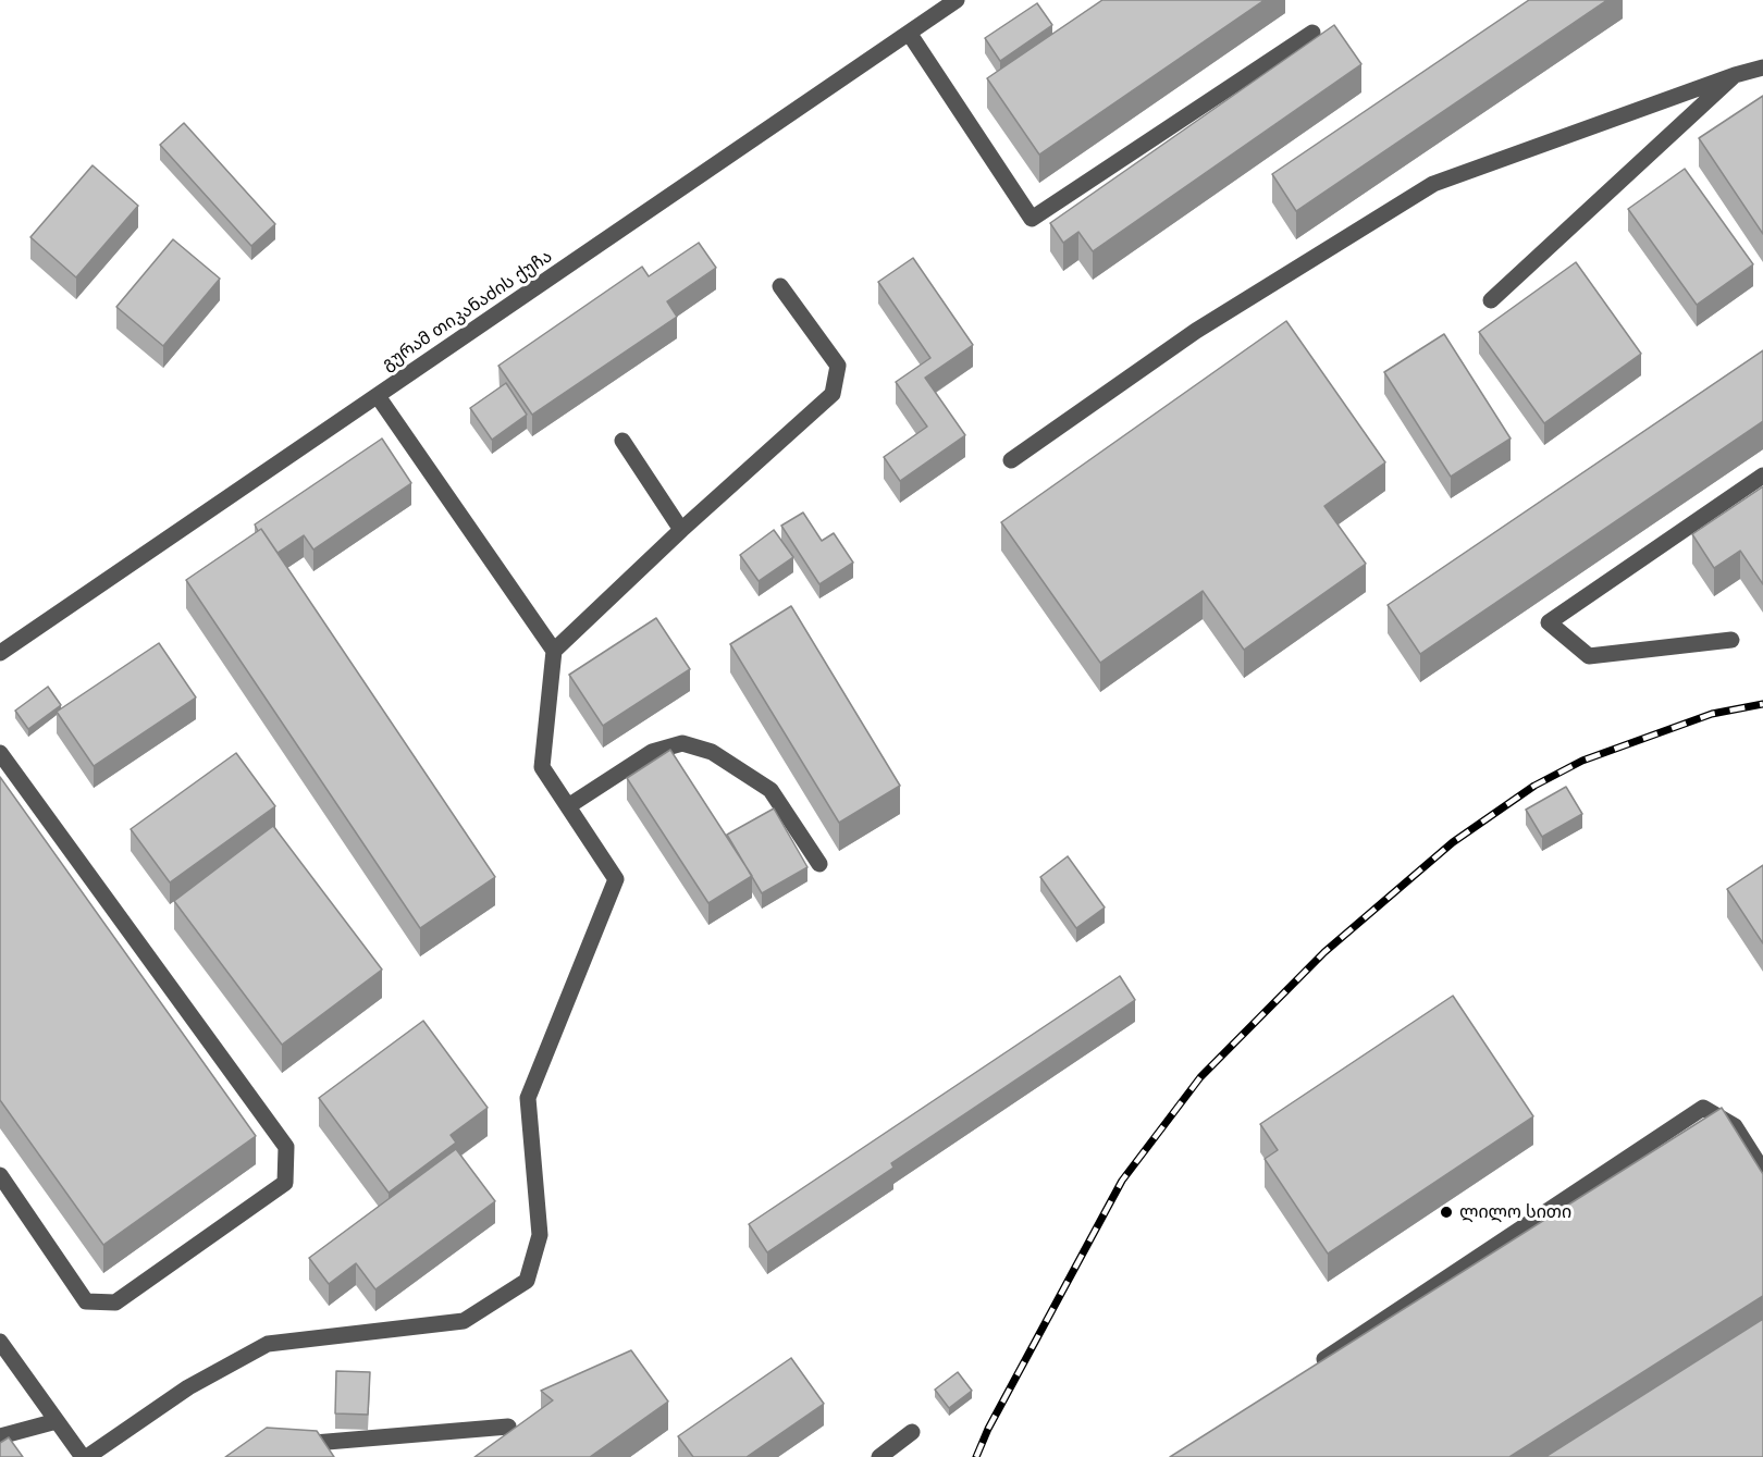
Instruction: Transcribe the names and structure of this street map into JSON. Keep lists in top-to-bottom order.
{
  "streets": {
    "street": ["გურამ თიკანაძის ქუჩა"]
  },
  "places": ["ლილო სითი"]
}
